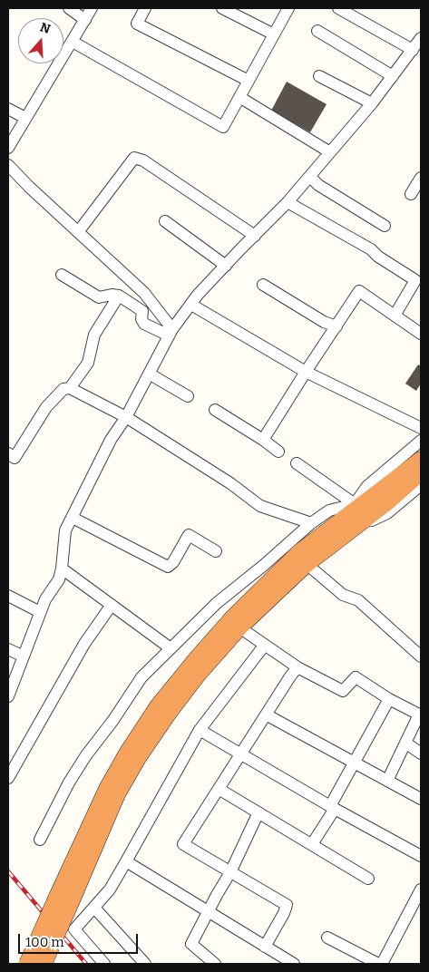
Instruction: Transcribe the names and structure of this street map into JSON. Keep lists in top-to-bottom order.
{
  "scale_bar": "100 m",
  "north": "top"
}
